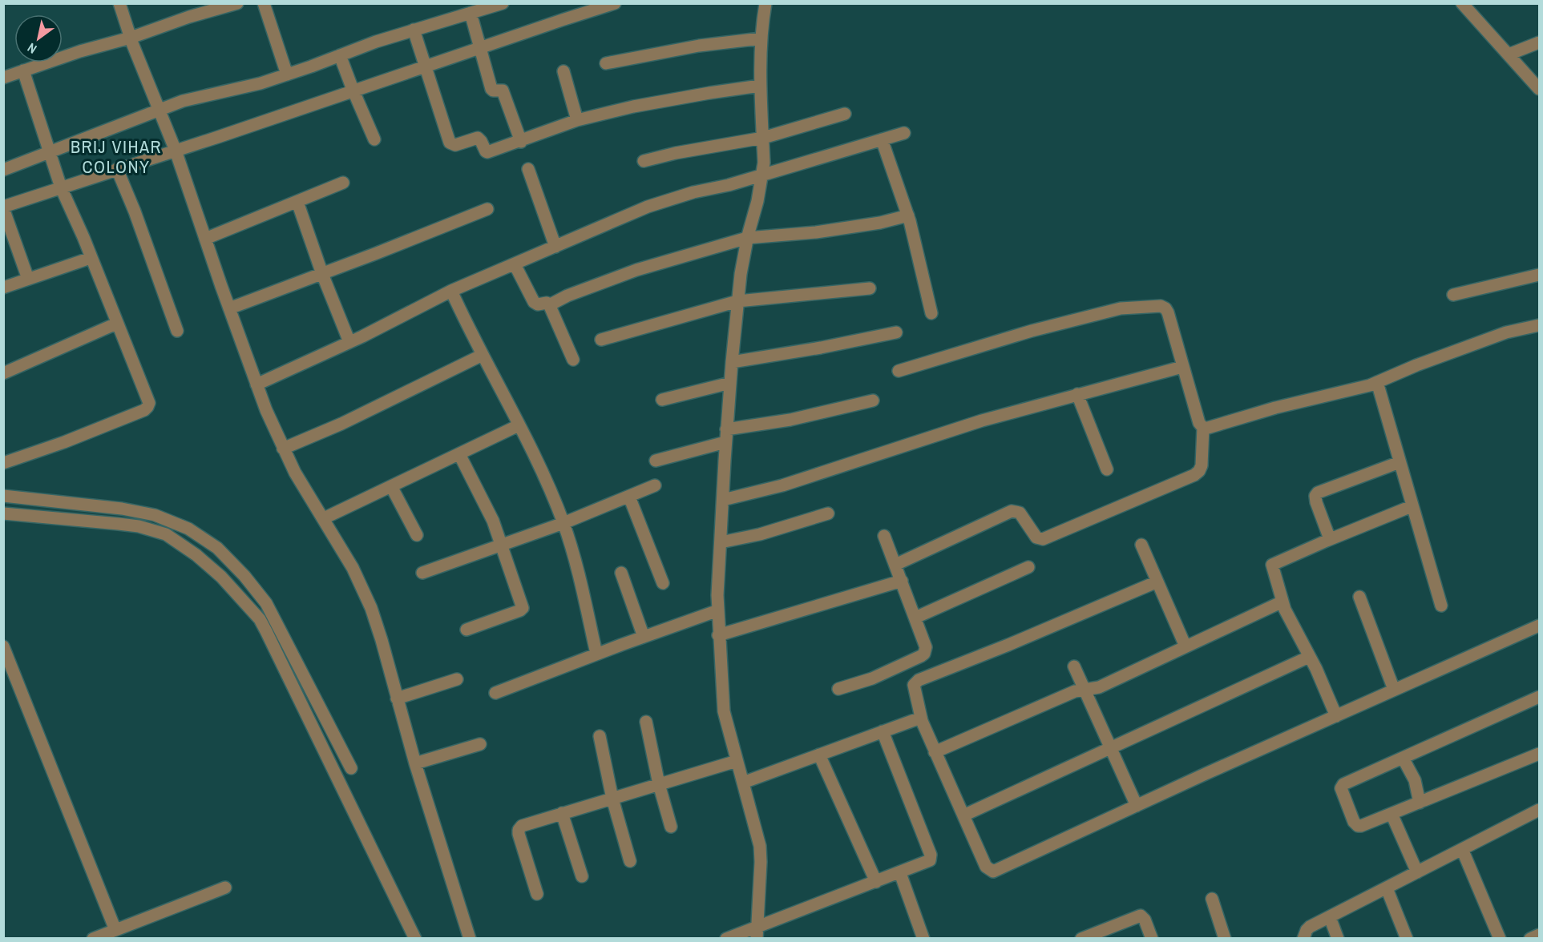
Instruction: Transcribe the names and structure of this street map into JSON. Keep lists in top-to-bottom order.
{
  "districts": ["BRIJ VIHAR COLONY"],
  "north": "bottom left"
}
